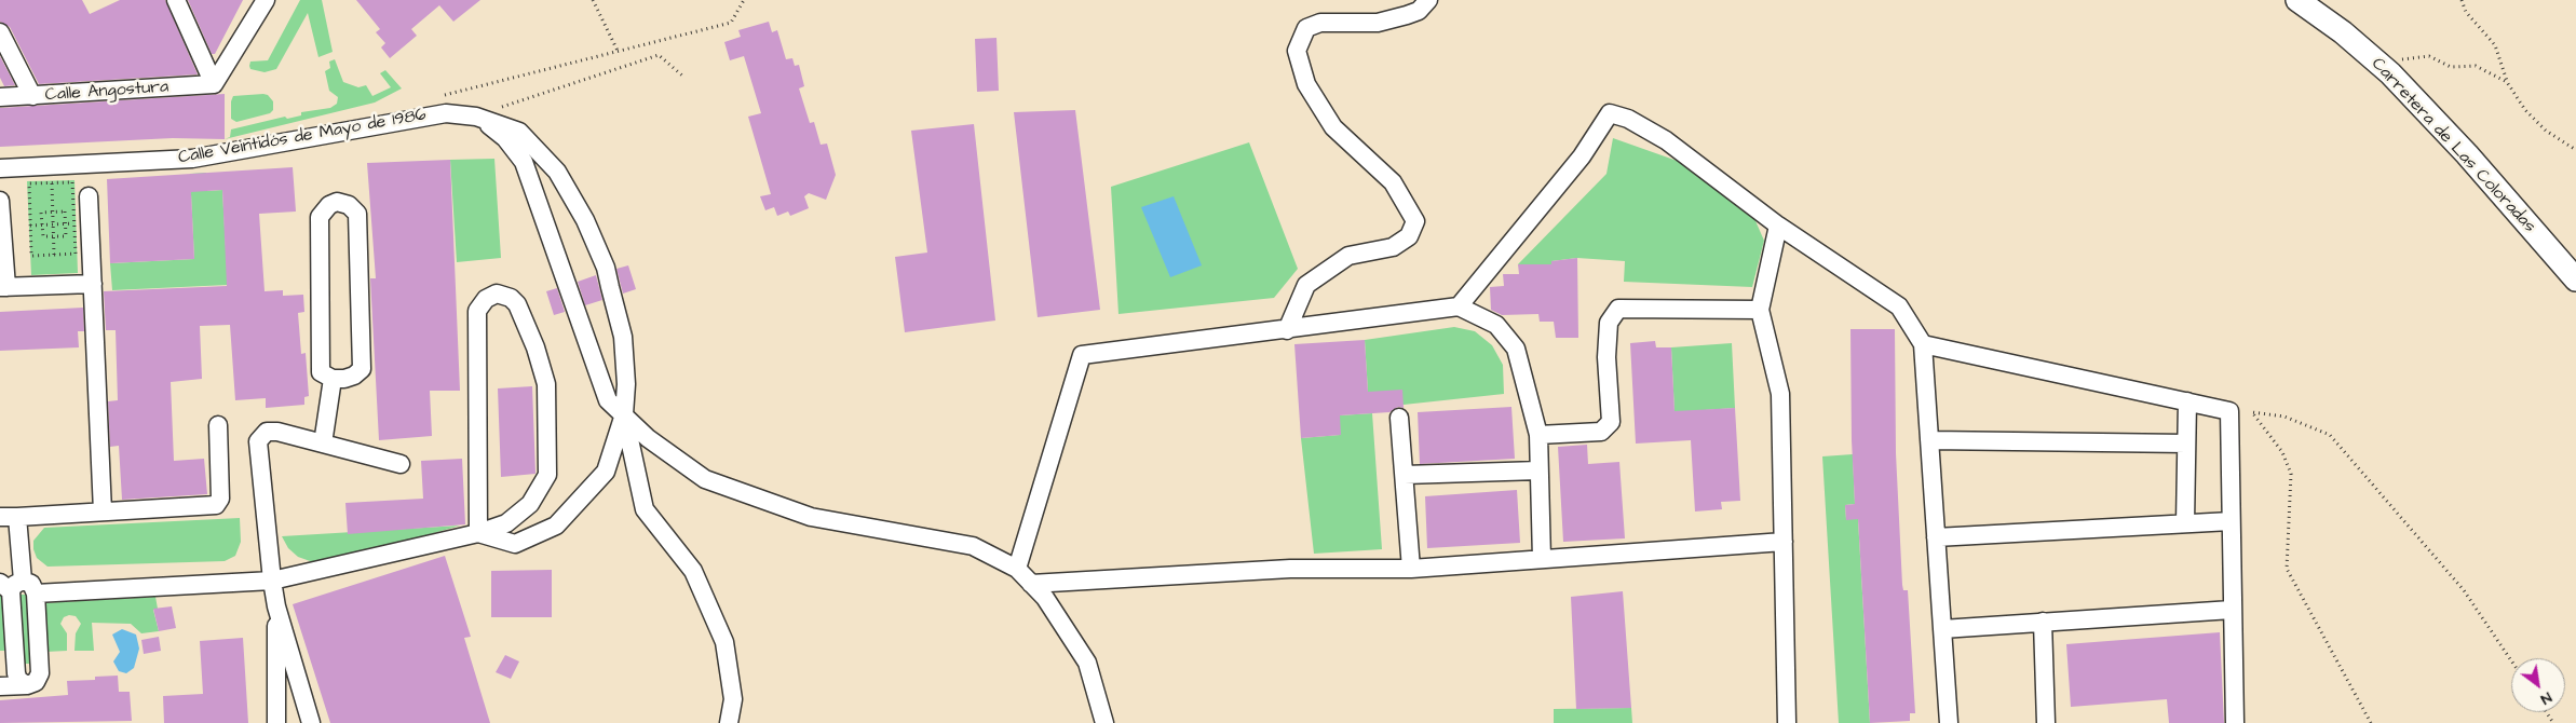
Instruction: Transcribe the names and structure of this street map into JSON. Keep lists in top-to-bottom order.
{
  "streets": {
    "street": ["Calle Angostura", "Calle Veintidós de Mayo de 1986", "Carretera de Las Coloradas"]
  },
  "north": "bottom right"
}
